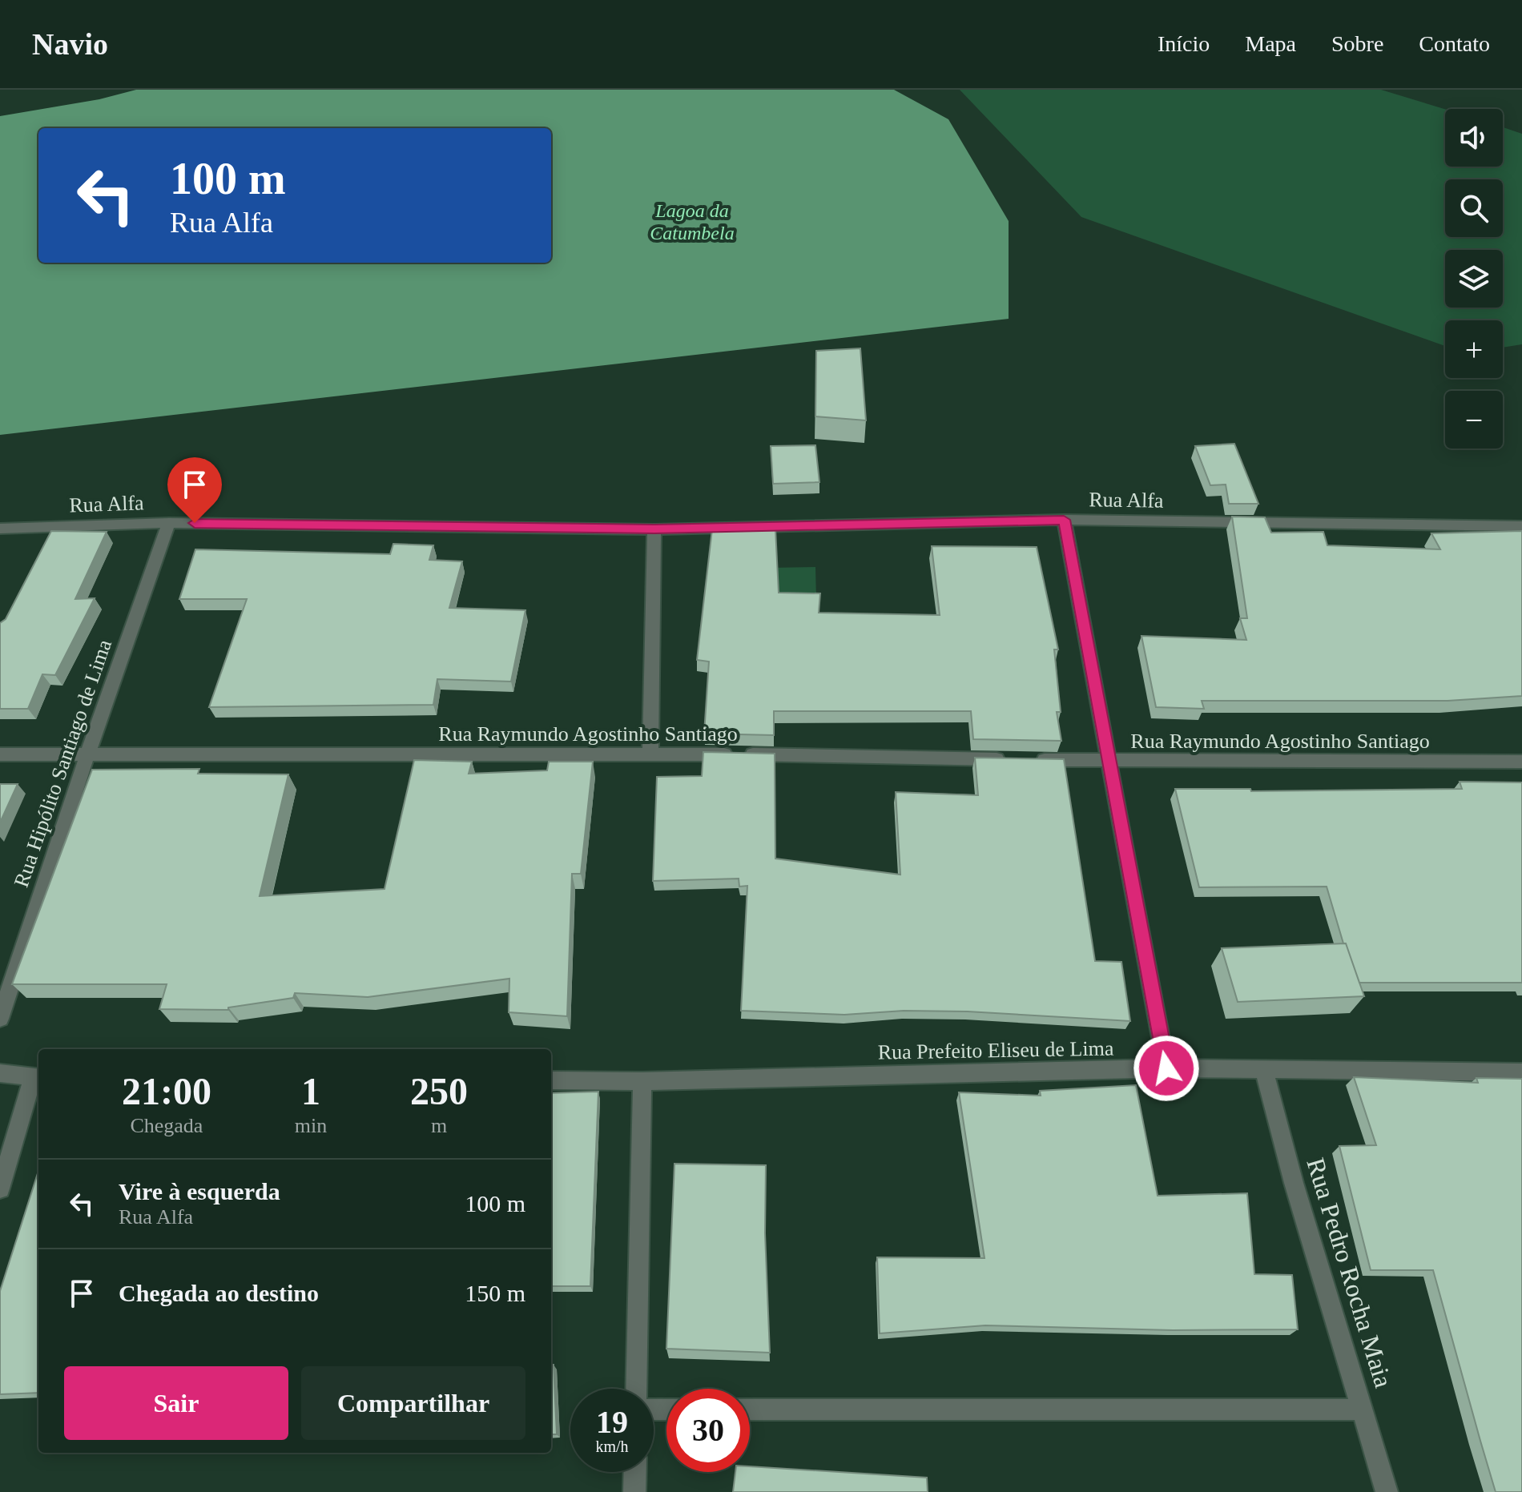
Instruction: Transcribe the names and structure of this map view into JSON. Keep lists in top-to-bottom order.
{
  "streets": {
    "street": [
      "Rua Alfa",
      "Rua Raymundo Agostinho Santiago",
      "Rua Hipólito Santiago de Lima",
      "Rua Prefeito Eliseu de Lima",
      "Rua Pedro Rocha Maia"
    ]
  },
  "crossings": [
    ["Rua Alfa", "Rua Hipólito Santiago de Lima"],
    ["Rua Raymundo Agostinho Santiago", "Rua Hipólito Santiago de Lima"],
    ["Rua Prefeito Eliseu de Lima", "Rua Pedro Rocha Maia"]
  ],
  "water": ["Lagoa da Catumbela"],
  "page": {
    "header": "Navio",
    "nav": [
      "Início",
      "Mapa",
      "Sobre",
      "Contato"
    ],
    "map_buttons": ["+", "−"],
    "turn": ["100 m", "Rua Alfa"],
    "eta": [
      "21:00",
      "Chegada",
      "1",
      "min",
      "250",
      "m"
    ],
    "list": [
      {
        "name": "Vire à esquerda",
        "note": "Rua Alfa",
        "value": "100 m"
      },
      {
        "name": "Chegada ao destino",
        "value": "150 m"
      }
    ],
    "buttons": ["Sair", "Compartilhar"],
    "speed": "19 km/h",
    "limit": "30"
  }
}
